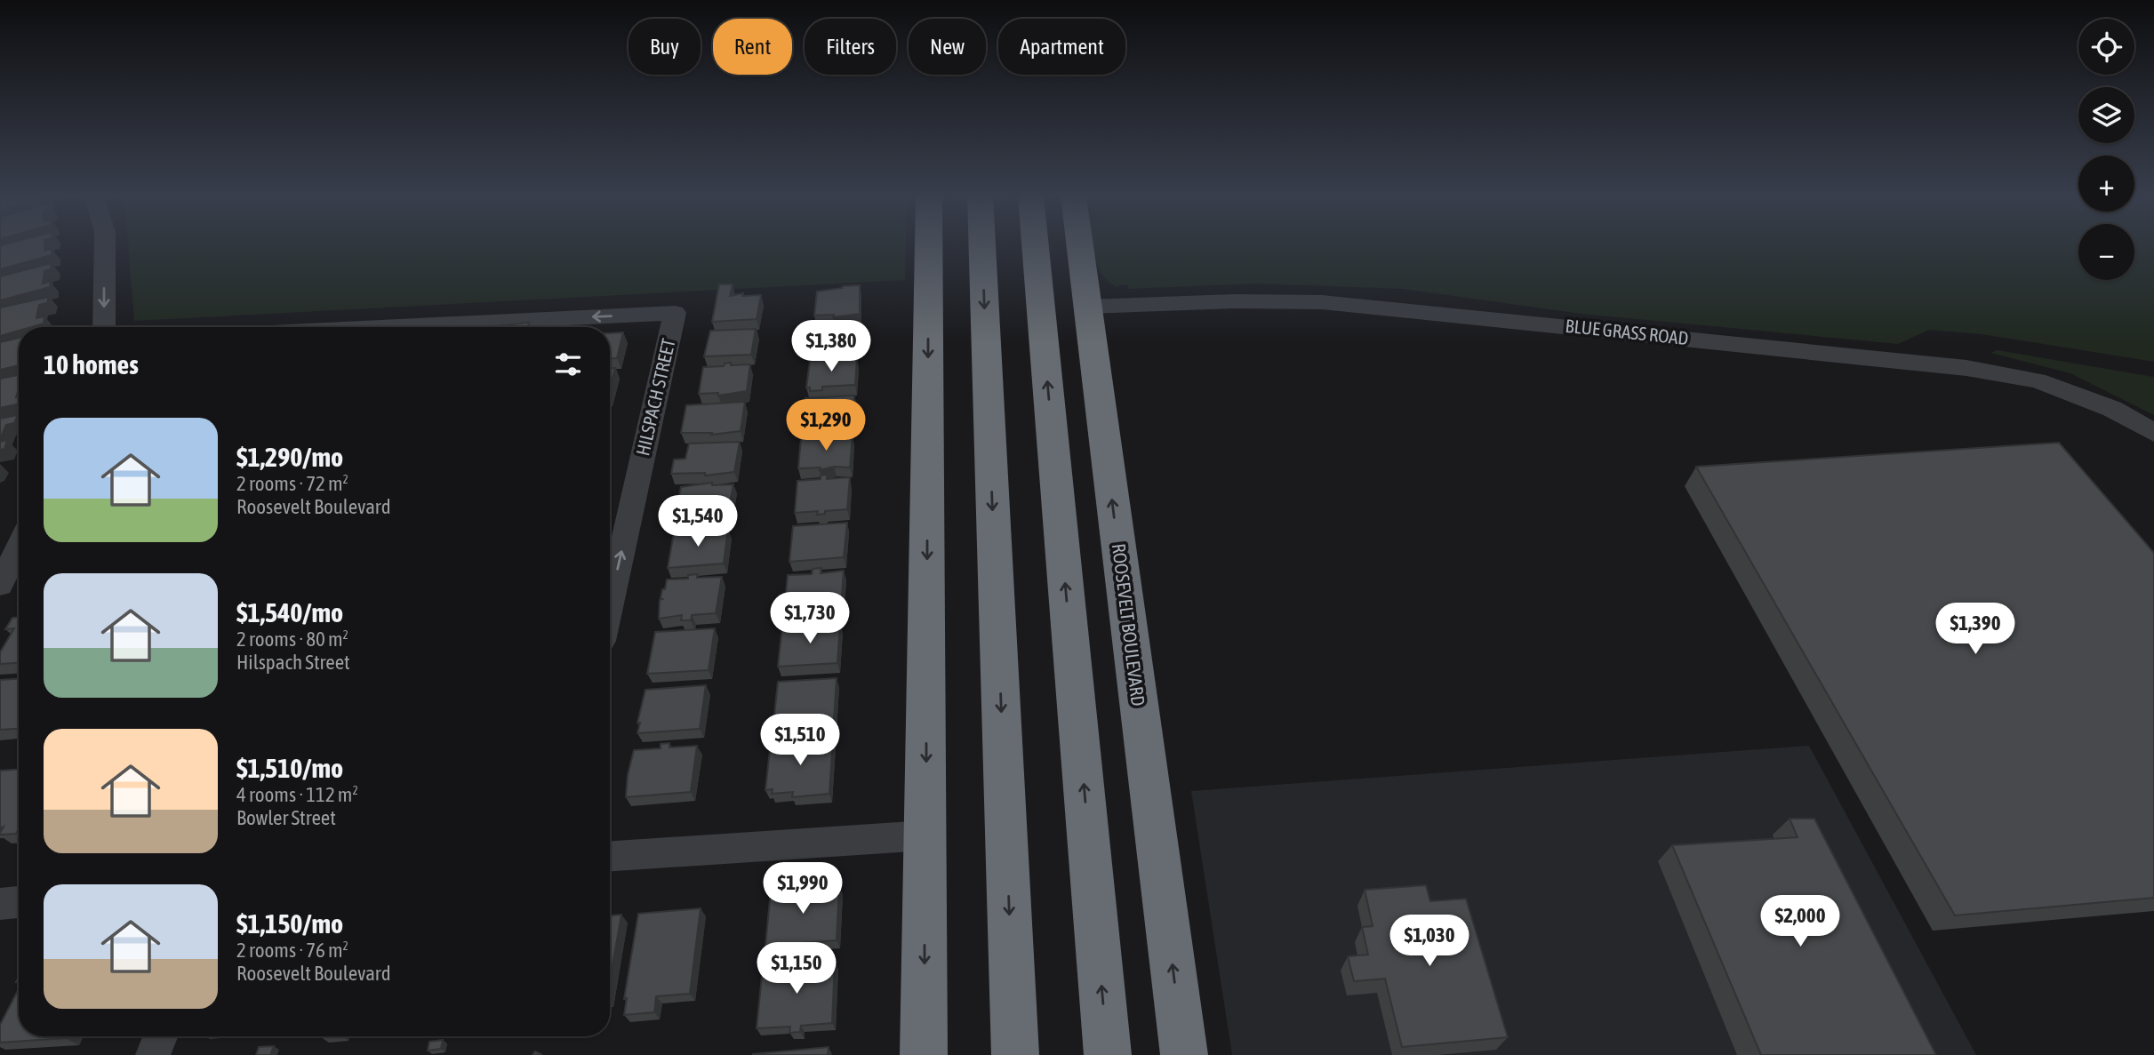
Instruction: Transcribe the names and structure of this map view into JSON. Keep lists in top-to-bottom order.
{
  "streets": {
    "highway": ["ROOSEVELT BOULEVARD"],
    "street": ["BLUE GRASS ROAD", "HILSPACH STREET"]
  },
  "crossings": [
    ["BLUE GRASS ROAD", "ROOSEVELT BOULEVARD"]
  ],
  "page": {
    "map_buttons": ["+", "−"],
    "chip": [
      "Buy",
      "Rent",
      "Filters",
      "New",
      "Apartment"
    ],
    "price": [
      "$1,380",
      "$1,290",
      "$1,540",
      "$1,730",
      "$1,390",
      "$1,510",
      "$1,990",
      "$2,000",
      "$1,030",
      "$1,150"
    ],
    "heading": "10 homes",
    "list": [
      {
        "name": "$1,290/mo",
        "note": "2 rooms · 72 m² · Roosevelt Boulevard"
      },
      {
        "name": "$1,540/mo",
        "note": "2 rooms · 80 m² · Hilspach Street"
      },
      {
        "name": "$1,510/mo",
        "note": "4 rooms · 112 m² · Bowler Street"
      },
      {
        "name": "$1,150/mo",
        "note": "2 rooms · 76 m² · Roosevelt Boulevard"
      }
    ]
  }
}
